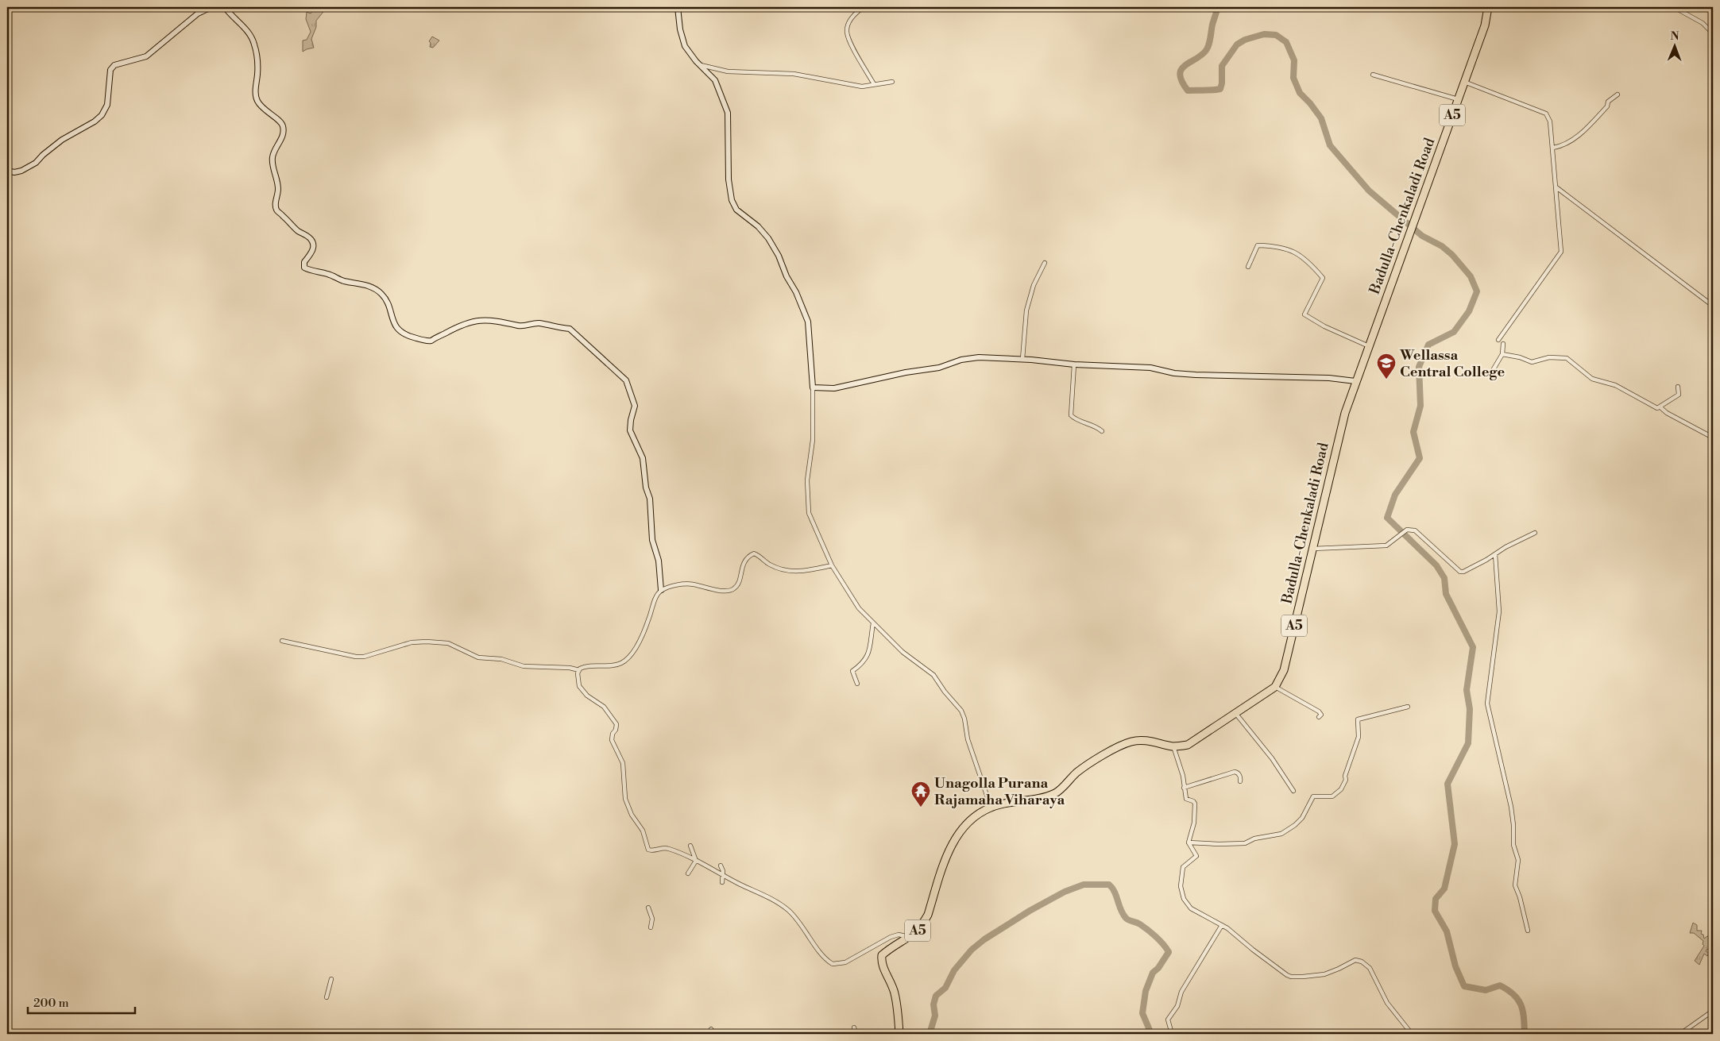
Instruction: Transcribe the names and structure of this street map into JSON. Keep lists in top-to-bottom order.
{
  "streets": {
    "highway": ["A5", "Badulla-Chenkaladi Road"]
  },
  "places": {
    "school or university": ["Wellassa Central College"],
    "temple": ["Unagolla Purana Rajamaha Viharaya"]
  },
  "scale_bar": "200 m",
  "north": "top"
}
